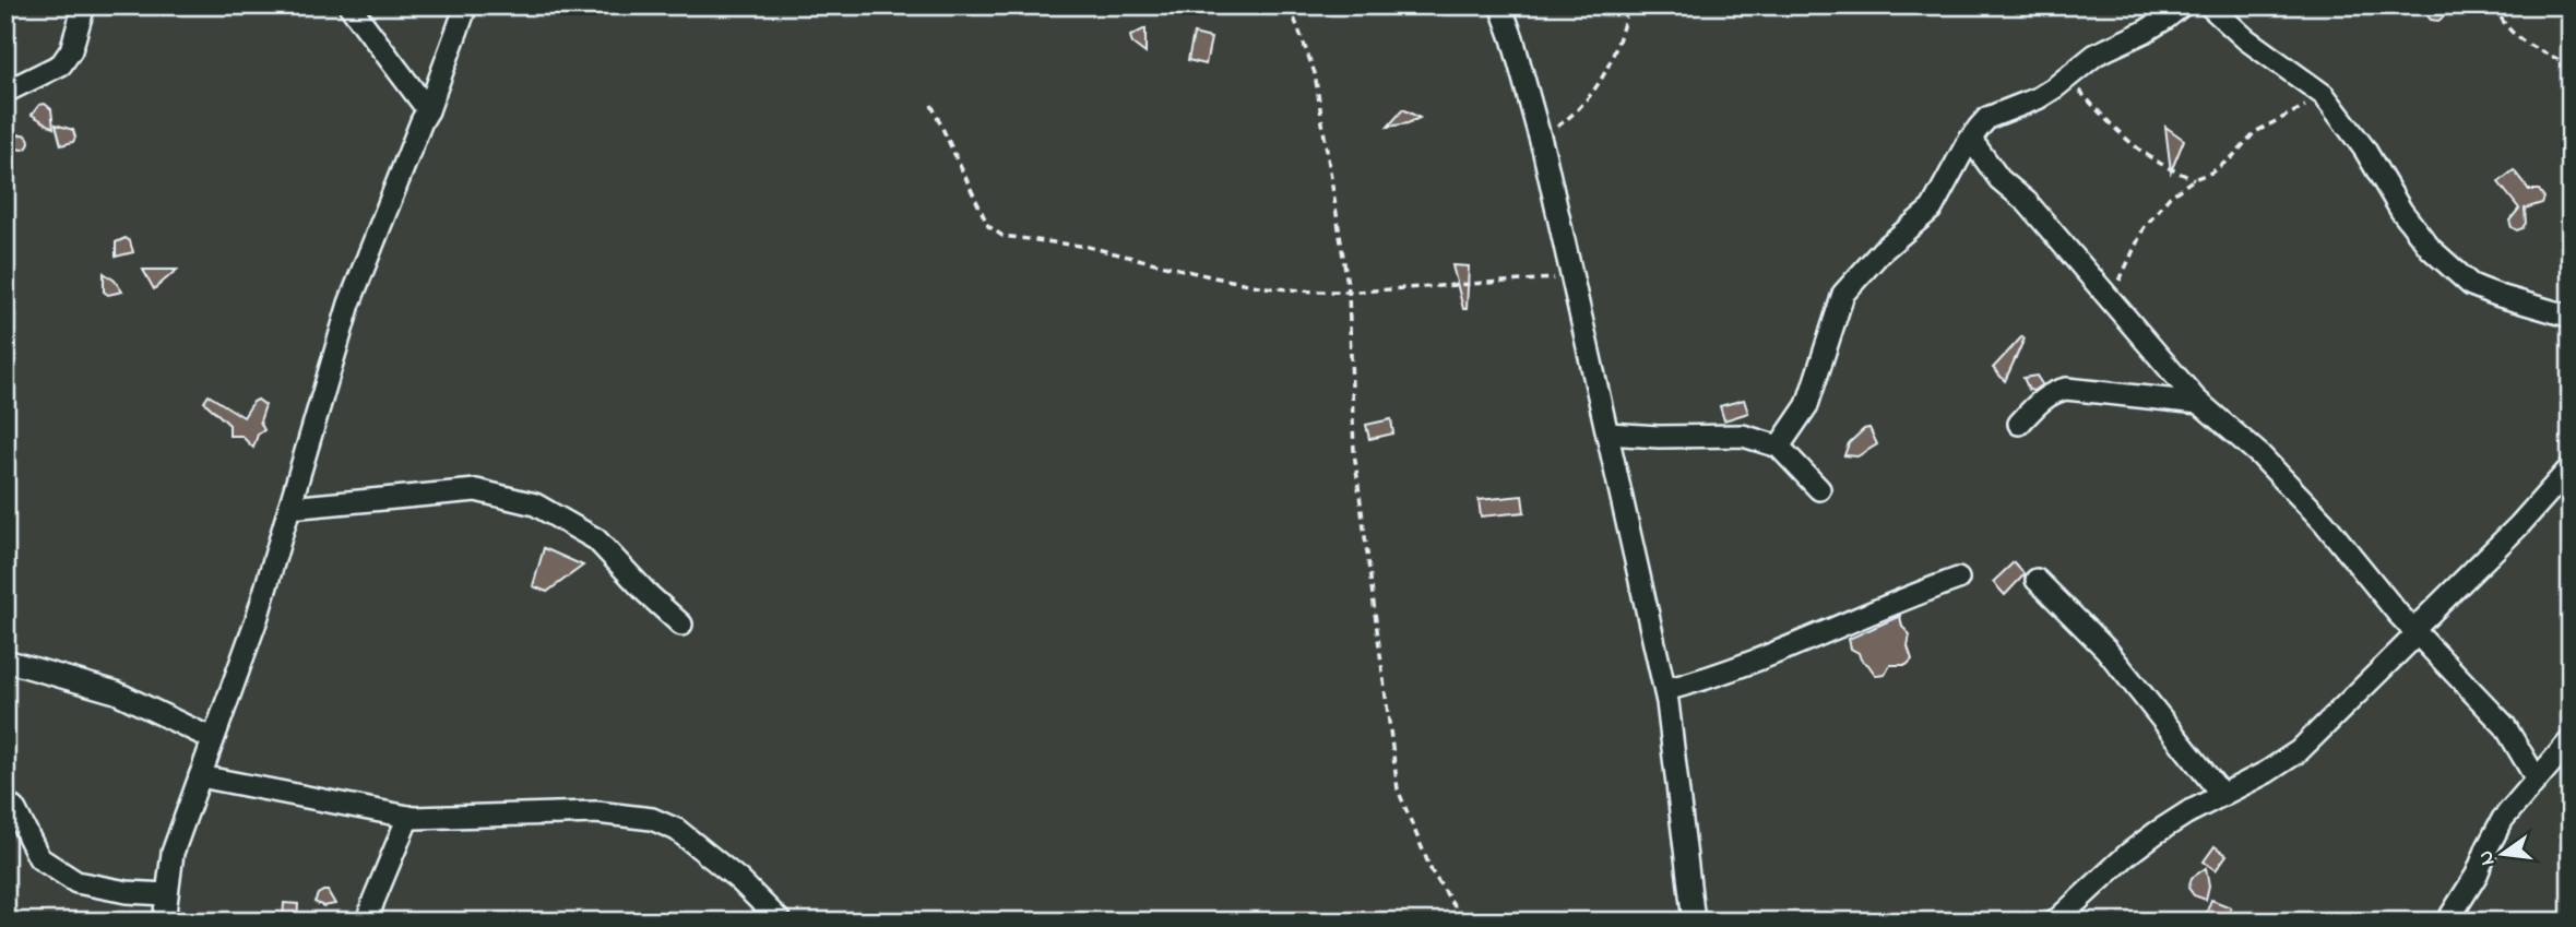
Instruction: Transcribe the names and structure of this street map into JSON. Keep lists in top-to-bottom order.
{
  "north": "left"
}
